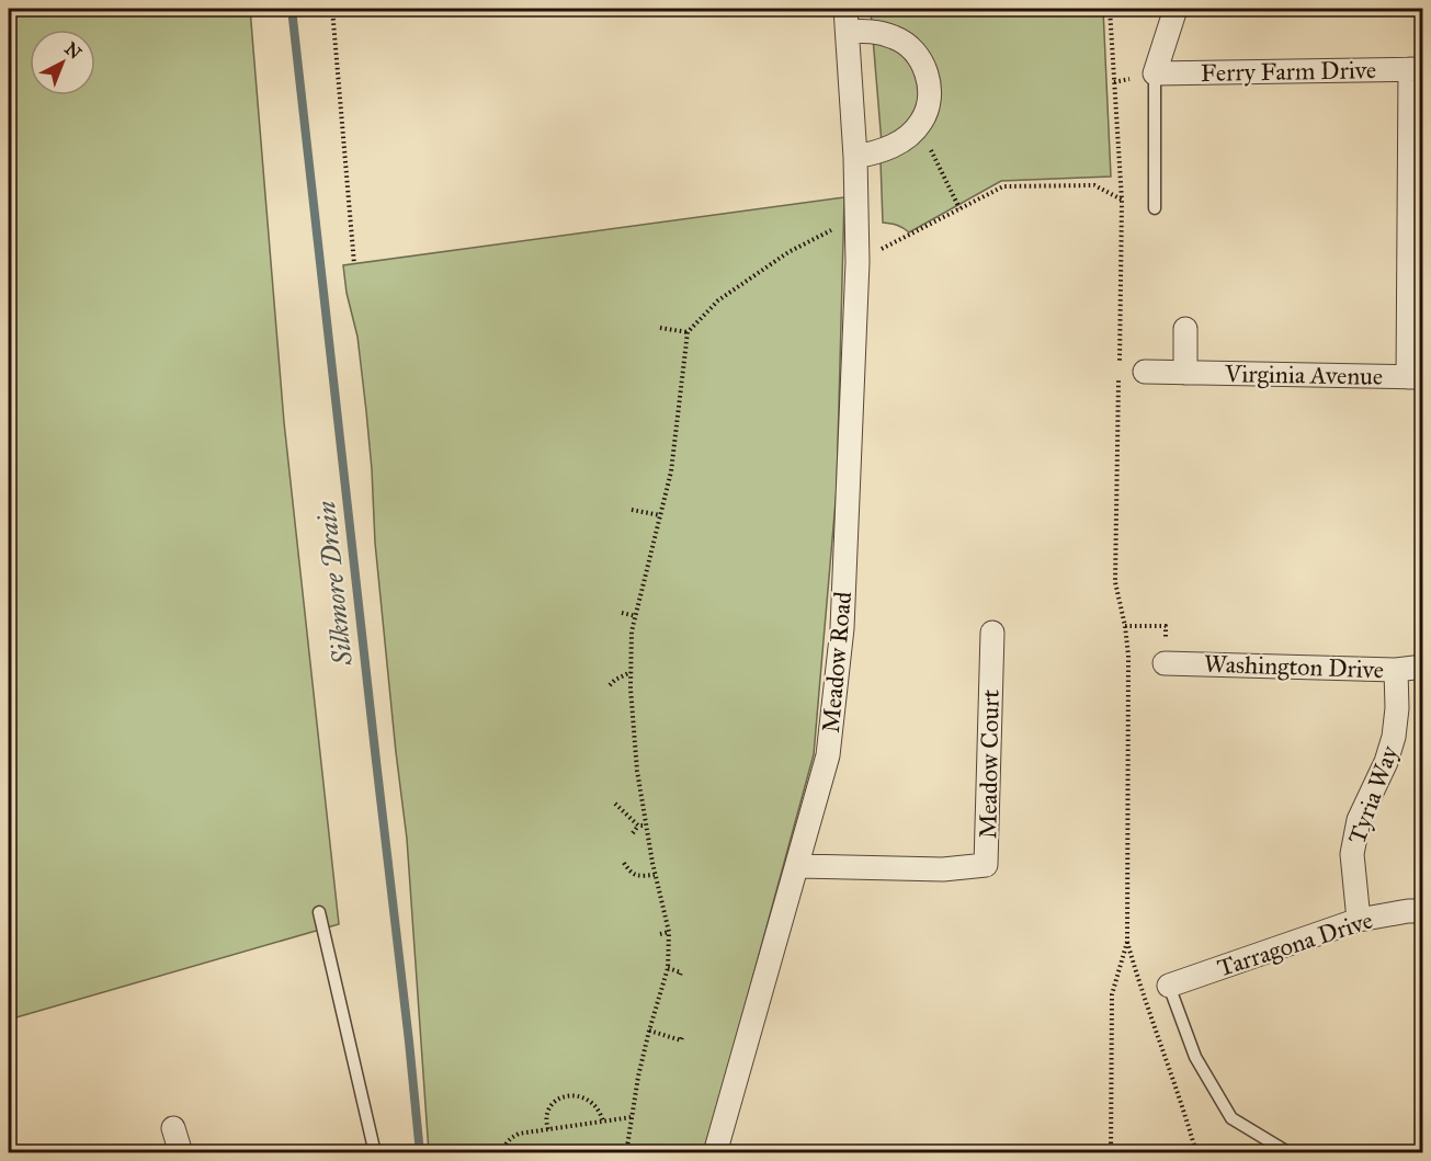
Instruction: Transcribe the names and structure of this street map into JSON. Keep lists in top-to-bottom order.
{
  "streets": {
    "street": [
      "Ferry Farm Drive",
      "Virginia Avenue",
      "Meadow Road",
      "Washington Drive",
      "Meadow Court",
      "Tyria Way",
      "Tarragona Drive"
    ]
  },
  "crossings": [
    ["Meadow Road", "Meadow Court"],
    ["Washington Drive", "Tyria Way"],
    ["Tyria Way", "Tarragona Drive"]
  ],
  "water": ["Silkmore Drain"],
  "north": "top right"
}
